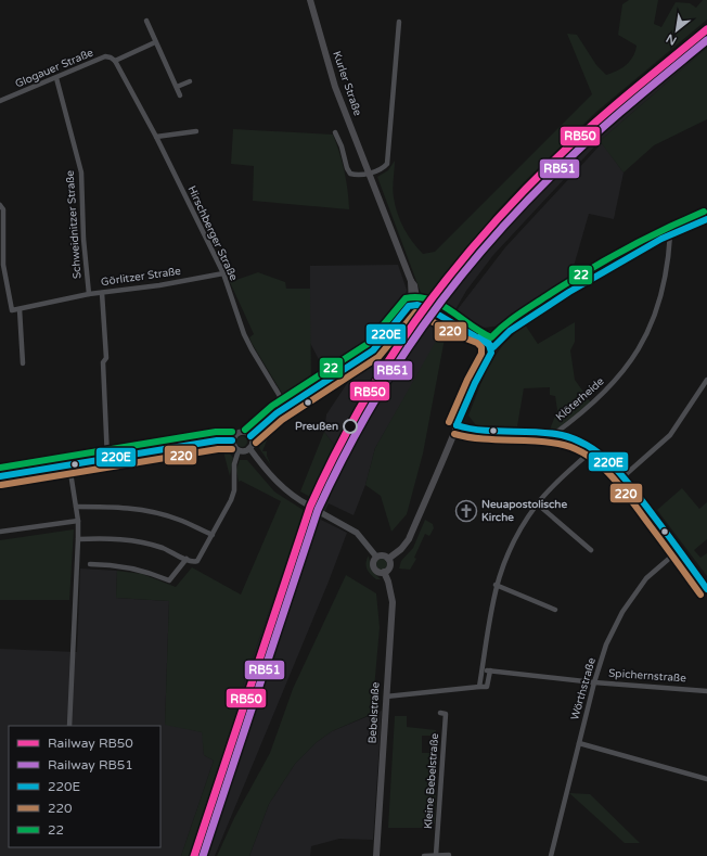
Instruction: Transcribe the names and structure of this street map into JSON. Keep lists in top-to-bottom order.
{
  "streets": {
    "main road": ["Kurler Straße", "Bebelstraße"],
    "street": [
      "Glogauer Straße",
      "Schweidnitzer Straße",
      "Hirschberger Straße",
      "Görlitzer Straße",
      "Klöterheide",
      "Spichernstraße",
      "Wörthstraße",
      "Kleine Bebelstraße"
    ]
  },
  "crossings": [
    ["Glogauer Straße", "Schweidnitzer Straße"],
    ["Glogauer Straße", "Hirschberger Straße"],
    ["Schweidnitzer Straße", "Görlitzer Straße"],
    ["Hirschberger Straße", "Görlitzer Straße"],
    ["Spichernstraße", "Wörthstraße"]
  ],
  "places": {
    "other": ["Preußen"],
    "church": ["Neuapostolische Kirche"]
  },
  "lines": [
    "rail line RB50",
    "rail line RB51",
    "transit line 22",
    "transit line 220E",
    "transit line 220"
  ],
  "legend": [
    "Railway RB50",
    "Railway RB51",
    "220E",
    "220",
    "22"
  ],
  "north": "bottom left"
}
